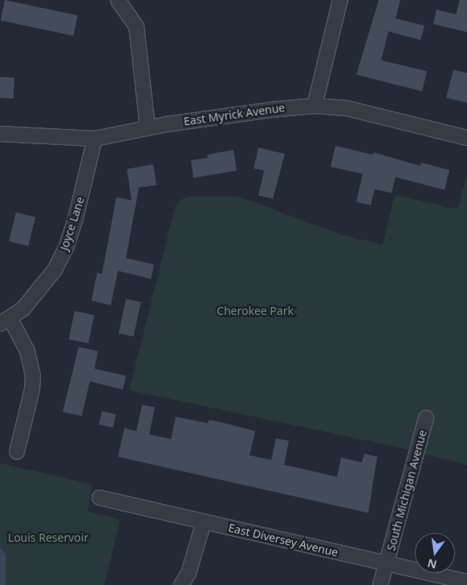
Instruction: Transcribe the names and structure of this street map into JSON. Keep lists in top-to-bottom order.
{
  "streets": {
    "street": [
      "East Myrick Avenue",
      "Joyce Lane",
      "South Michigan Avenue",
      "East Diversey Avenue"
    ]
  },
  "crossings": [
    ["East Myrick Avenue", "Joyce Lane"],
    ["South Michigan Avenue", "East Diversey Avenue"]
  ],
  "parks": ["Cherokee Park", "Louis Reservoir"],
  "north": "bottom"
}
